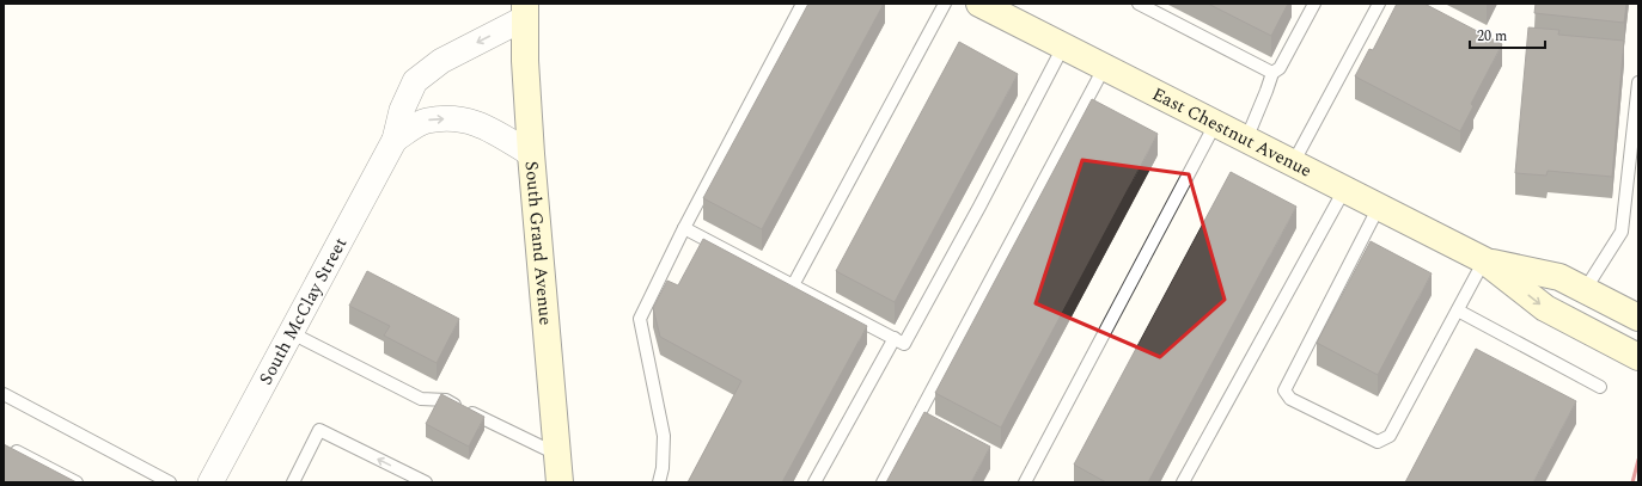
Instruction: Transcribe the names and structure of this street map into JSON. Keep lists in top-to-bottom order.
{
  "streets": {
    "street": ["East Chestnut Avenue", "South Grand Avenue", "South McClay Street"]
  },
  "crossings": [
    ["South Grand Avenue", "South McClay Street"]
  ],
  "scale_bar": "20 m"
}
